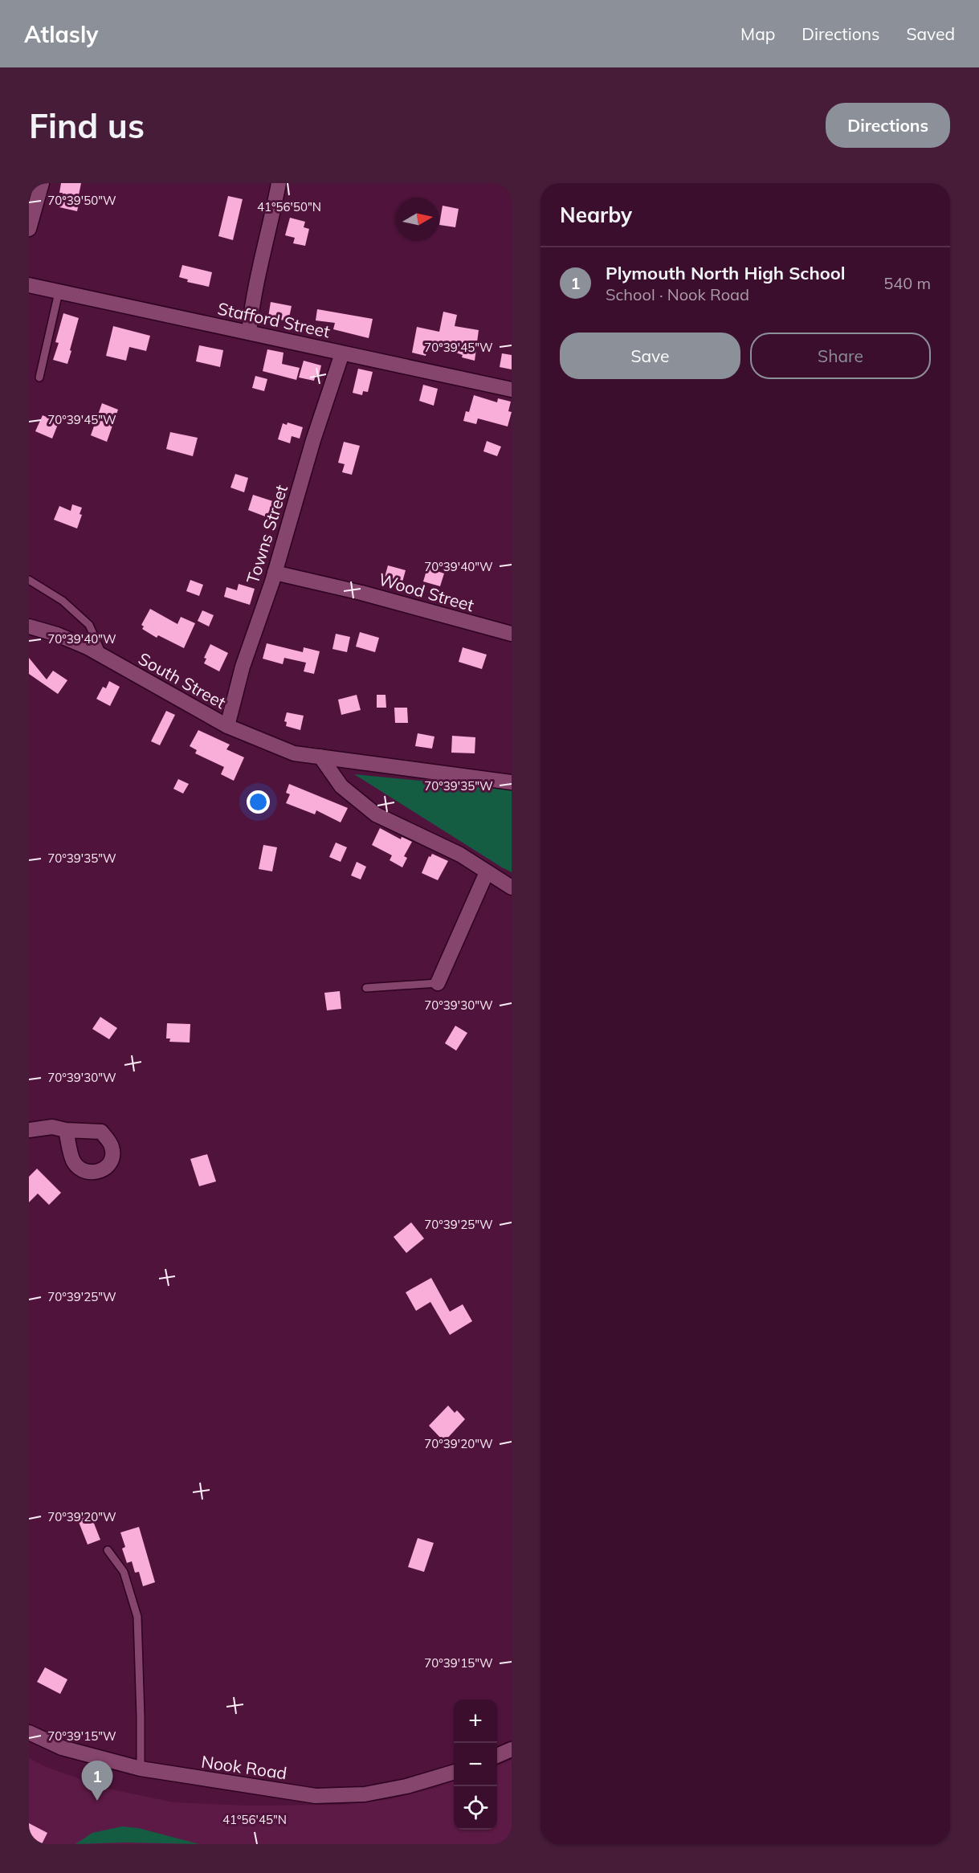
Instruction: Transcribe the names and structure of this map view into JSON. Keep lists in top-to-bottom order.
{
  "streets": {
    "street": [
      "Stafford Street",
      "Towns Street",
      "Wood Street",
      "South Street",
      "Nook Road"
    ]
  },
  "crossings": [
    ["Stafford Street", "Towns Street"],
    ["Towns Street", "Wood Street"],
    ["Towns Street", "South Street"]
  ],
  "north": "right",
  "page": {
    "header": "Atlasly",
    "nav": ["Map", "Directions", "Saved"],
    "buttons": [
      "Directions",
      ["Save", "Share"]
    ],
    "title": "Find us",
    "heading": "Nearby",
    "list": [
      {
        "mark": "1",
        "name": "Plymouth North High School",
        "note": "School · Nook Road",
        "value": "540 m"
      }
    ],
    "map_buttons": ["+", "−"],
    "pins": "1"
  },
  "coordinates": [
    "70°39'50\"W",
    "41°56'50\"N",
    "70°39'45\"W",
    "70°39'40\"W",
    "70°39'35\"W",
    "70°39'30\"W",
    "70°39'25\"W",
    "70°39'20\"W",
    "70°39'15\"W",
    "41°56'45\"N"
  ]
}
